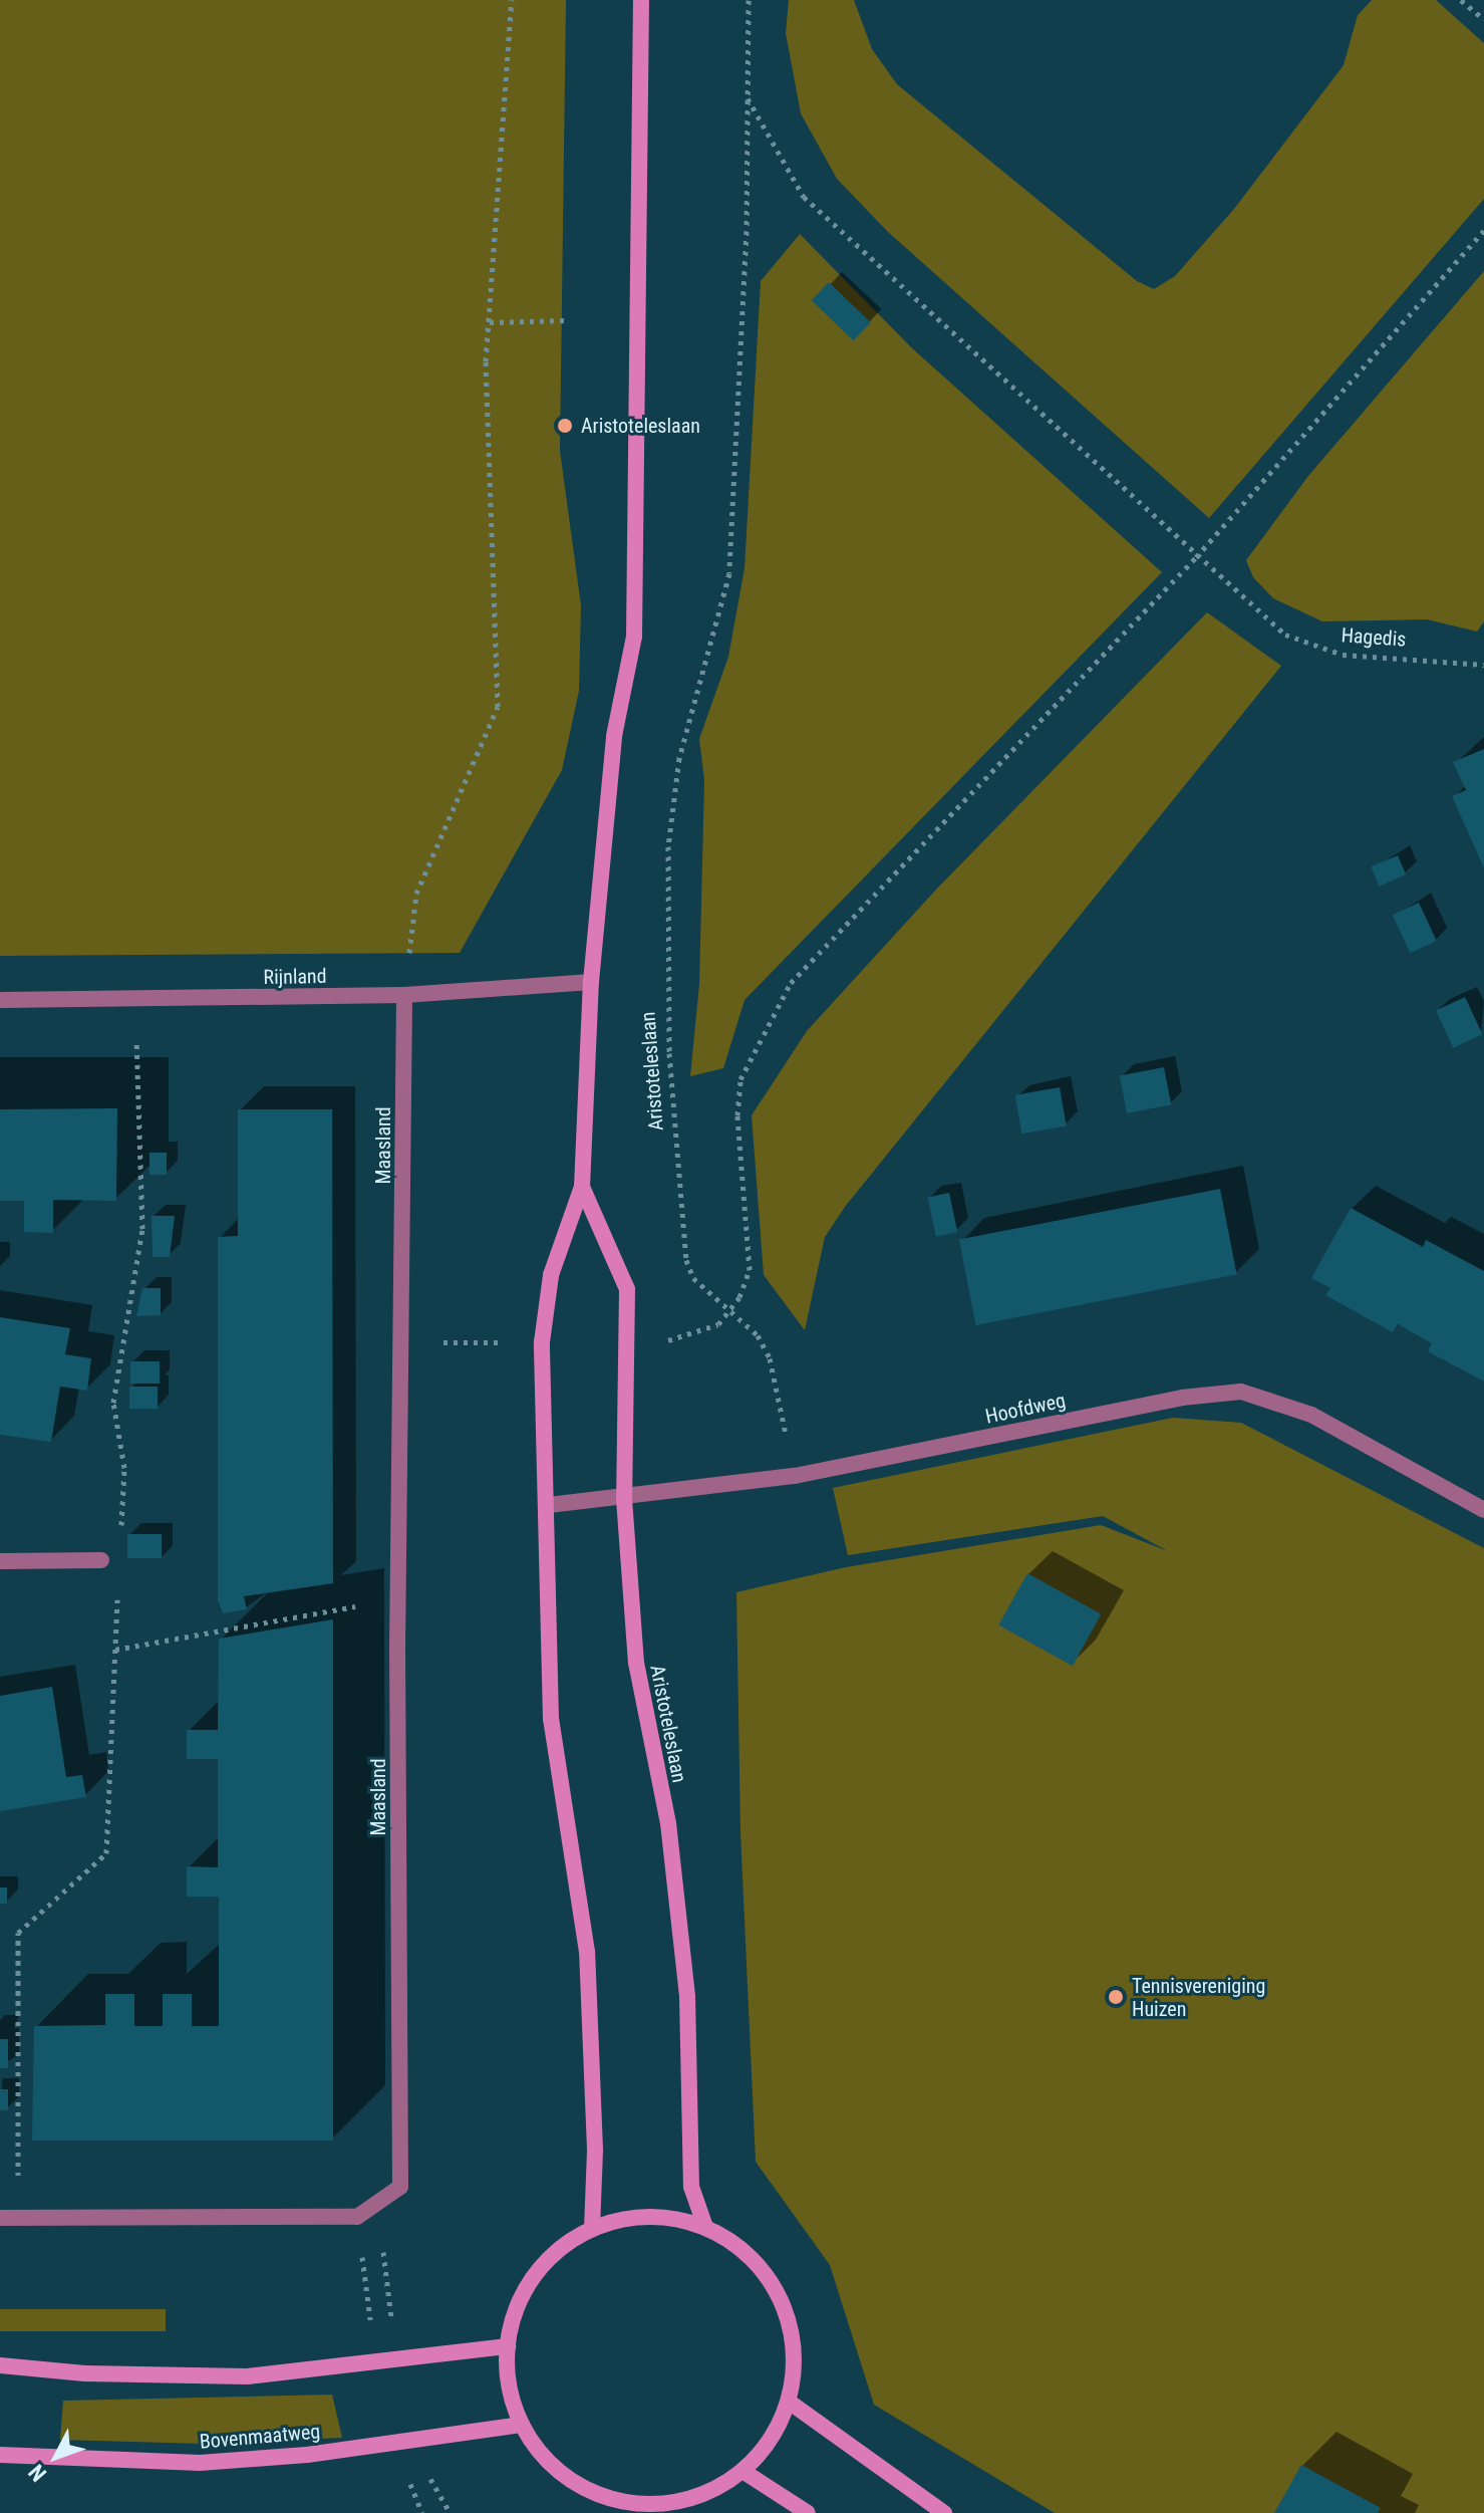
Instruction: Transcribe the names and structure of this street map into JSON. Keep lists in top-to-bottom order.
{
  "streets": {
    "street": [
      "Rijnland",
      "Aristoteleslaan",
      "Maasland",
      "Hoofdweg",
      "Bovenmaatweg"
    ],
    "path": ["Hagedis"]
  },
  "crossings": [
    ["Hagedis", "Aristoteleslaan"],
    ["Rijnland", "Aristoteleslaan"],
    ["Rijnland", "Maasland"],
    ["Aristoteleslaan", "Hoofdweg"],
    ["Aristoteleslaan", "Bovenmaatweg"]
  ],
  "places": ["Aristoteleslaan", "Tennisvereniging Huizen"],
  "north": "bottom left"
}
